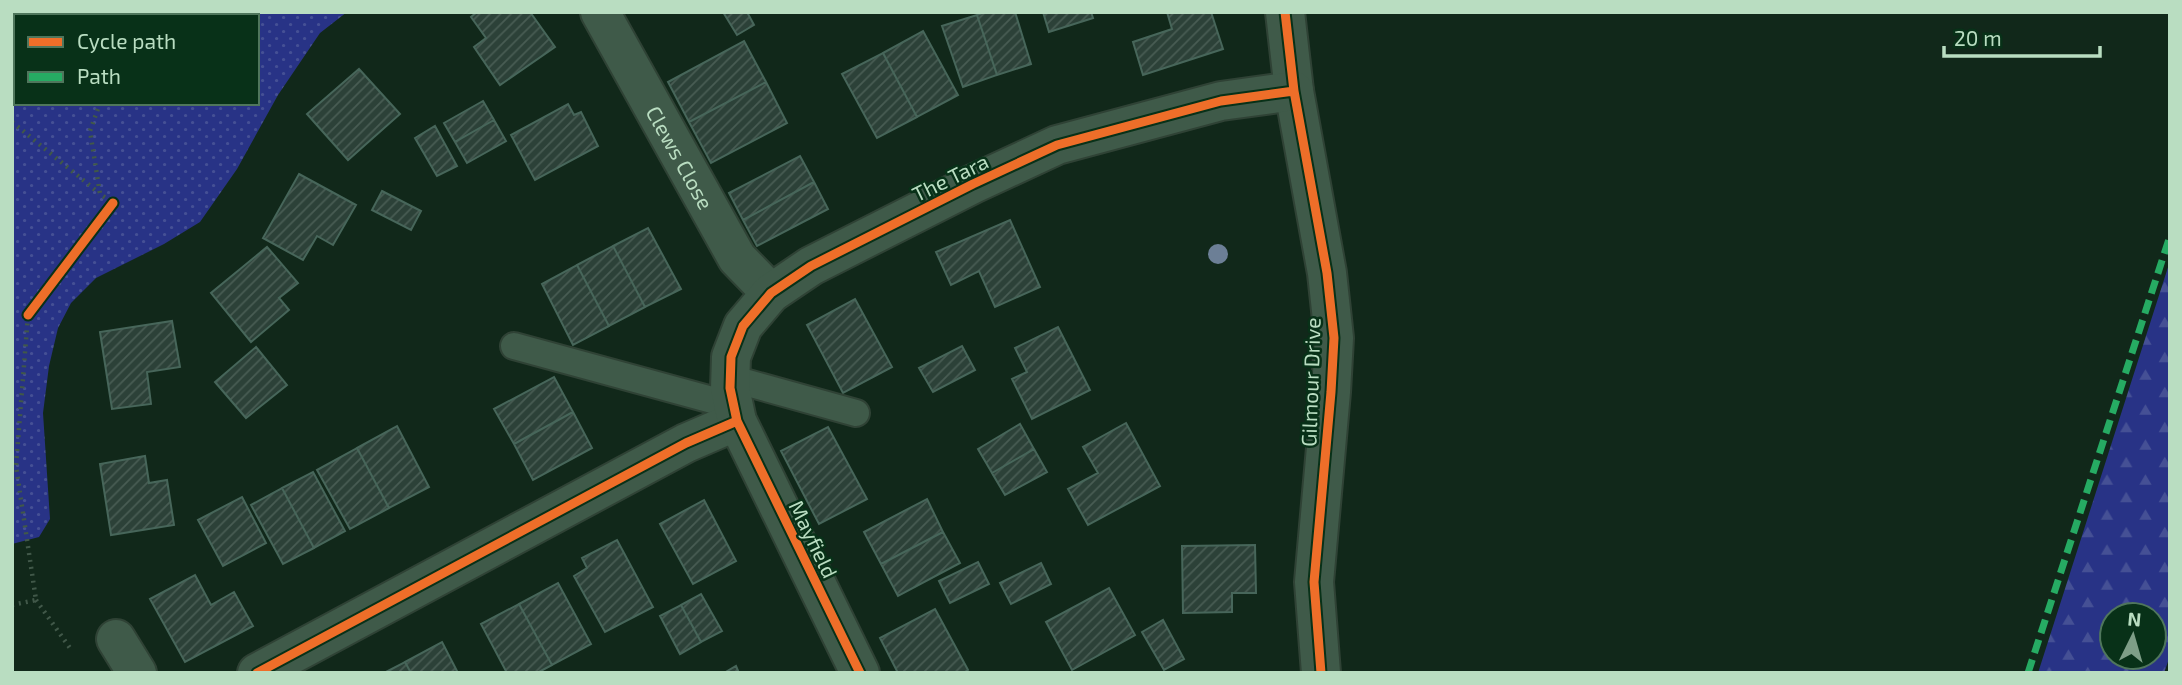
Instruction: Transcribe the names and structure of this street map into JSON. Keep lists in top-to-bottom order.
{
  "streets": {
    "street": [
      "Clews Close",
      "The Tara",
      "Gilmour Drive",
      "Mayfield"
    ]
  },
  "crossings": [
    ["Clews Close", "The Tara"],
    ["The Tara", "Gilmour Drive"],
    ["The Tara", "Mayfield"]
  ],
  "legend": ["Cycle path", "Path"],
  "scale_bar": "20 m",
  "north": "top"
}
